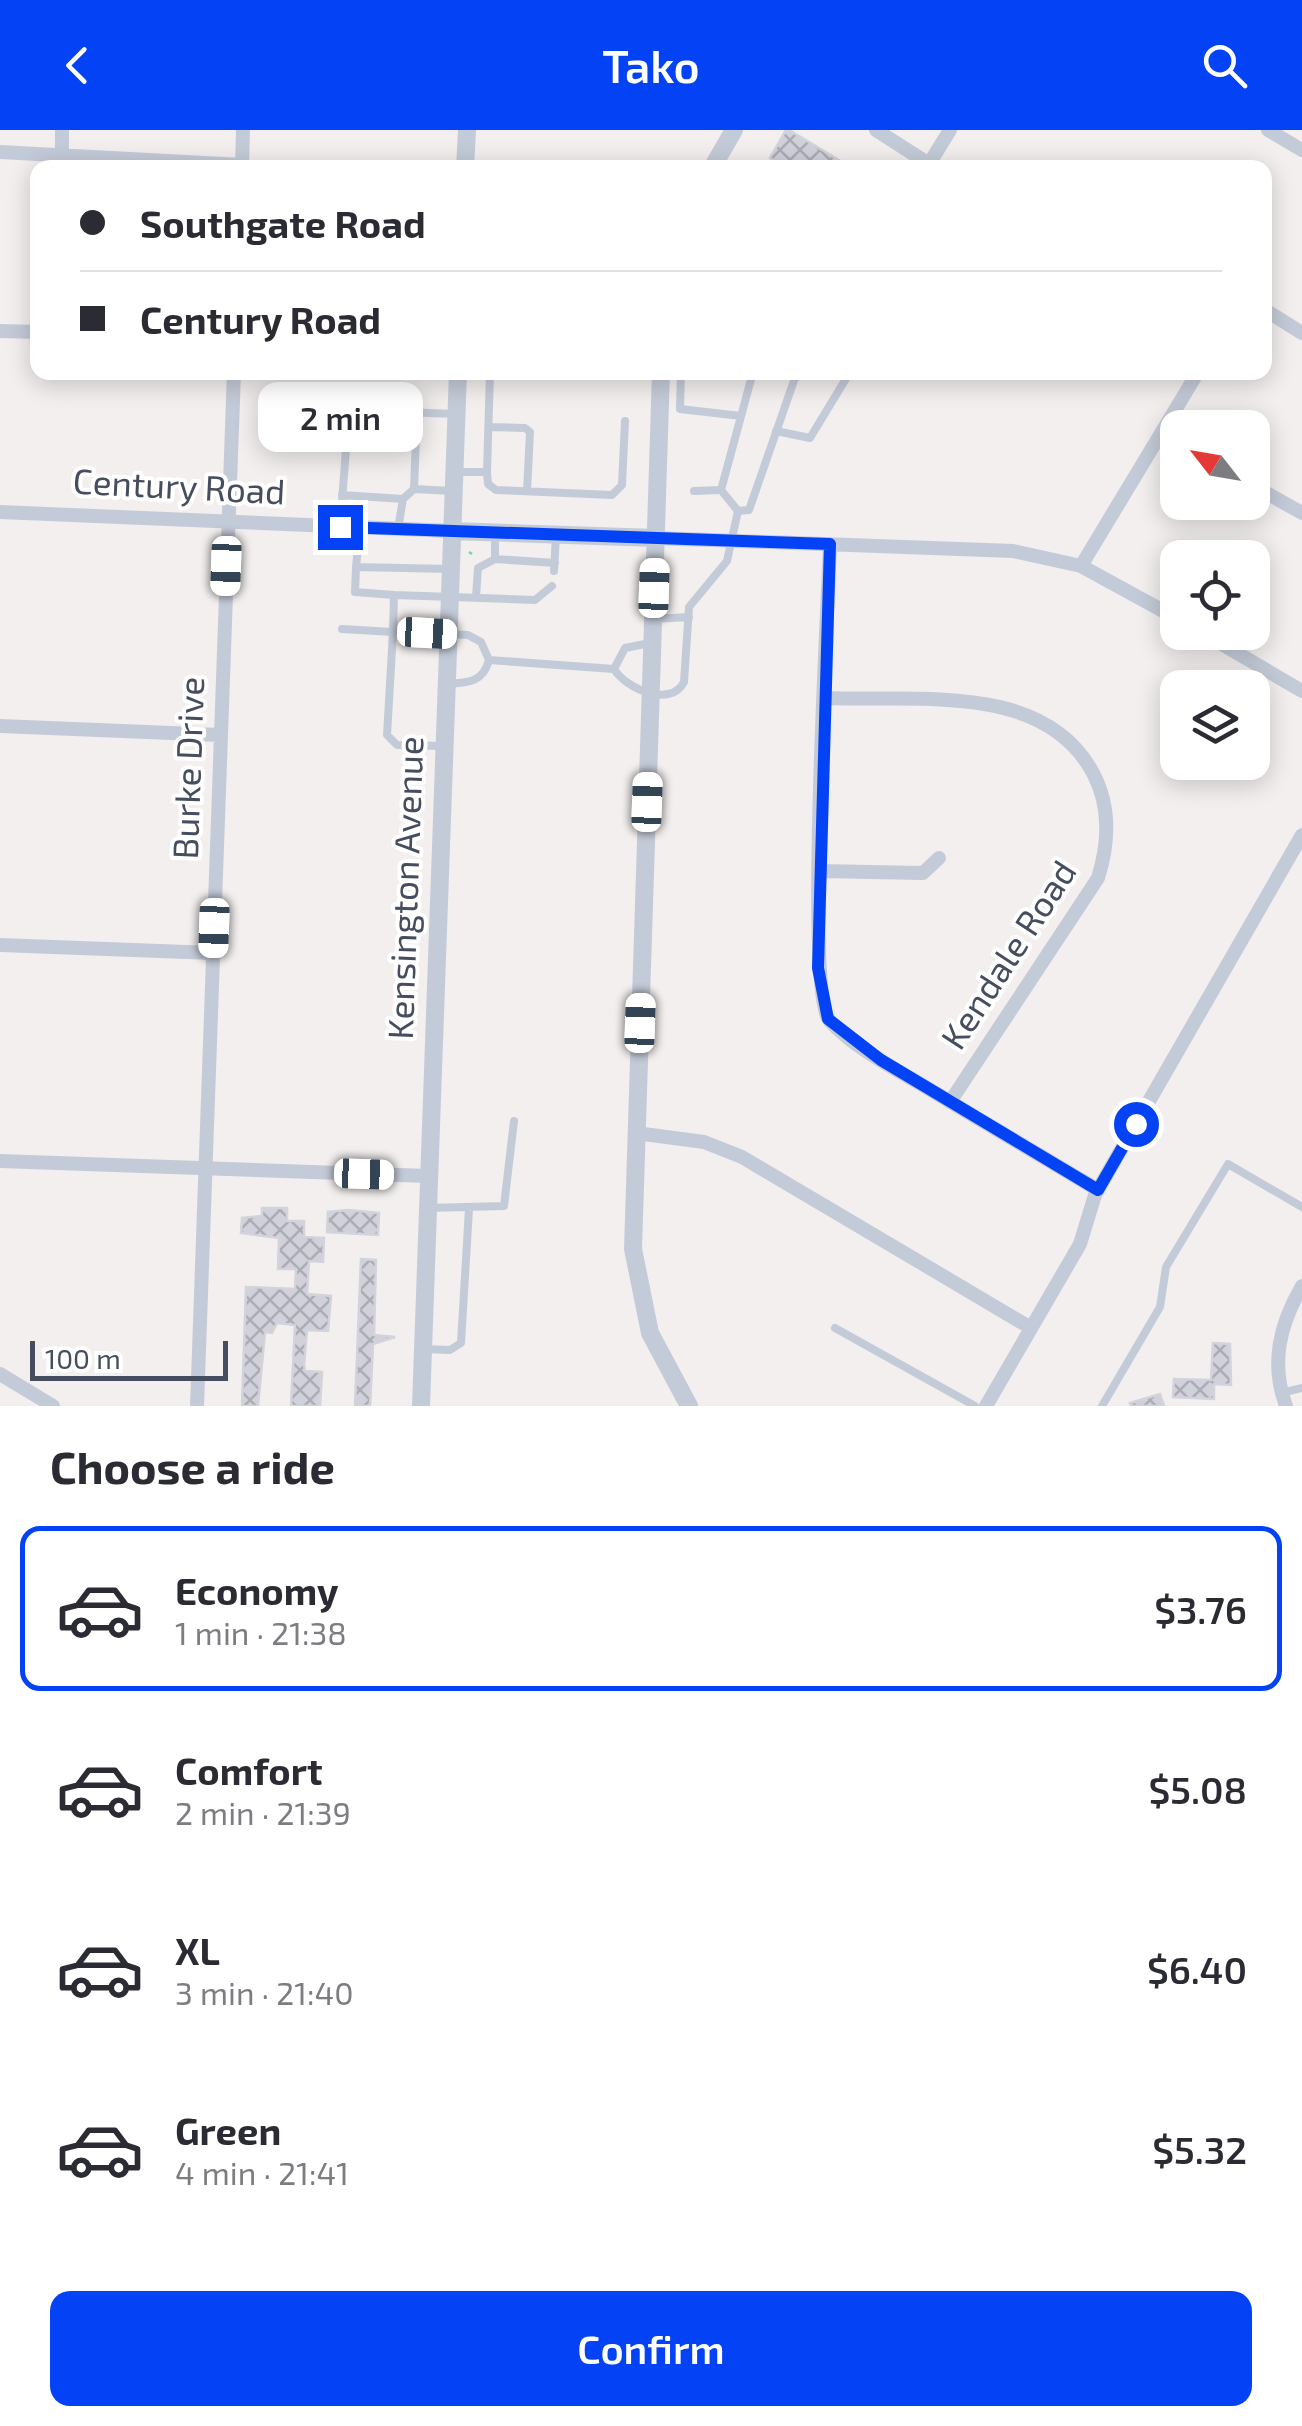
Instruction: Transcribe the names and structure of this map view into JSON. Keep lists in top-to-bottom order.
{
  "streets": {
    "street": [
      "Century Road",
      "Burke Drive",
      "Kensington Avenue",
      "Kendale Road"
    ]
  },
  "crossings": [
    ["Century Road", "Burke Drive"],
    ["Century Road", "Kensington Avenue"]
  ],
  "scale_bar": "100 m",
  "north": "top left",
  "page": {
    "header": "Tako",
    "banner": ["Southgate Road", "Century Road"],
    "bubble": "2 min",
    "scale": "100 m",
    "heading": "Choose a ride",
    "list": [
      {
        "name": "Economy",
        "note": "1 min · 21:38",
        "value": "$3.76"
      },
      {
        "name": "Comfort",
        "note": "2 min · 21:39",
        "value": "$5.08"
      },
      {
        "name": "XL",
        "note": "3 min · 21:40",
        "value": "$6.40"
      },
      {
        "name": "Green",
        "note": "4 min · 21:41",
        "value": "$5.32"
      }
    ],
    "buttons": "Confirm"
  }
}
